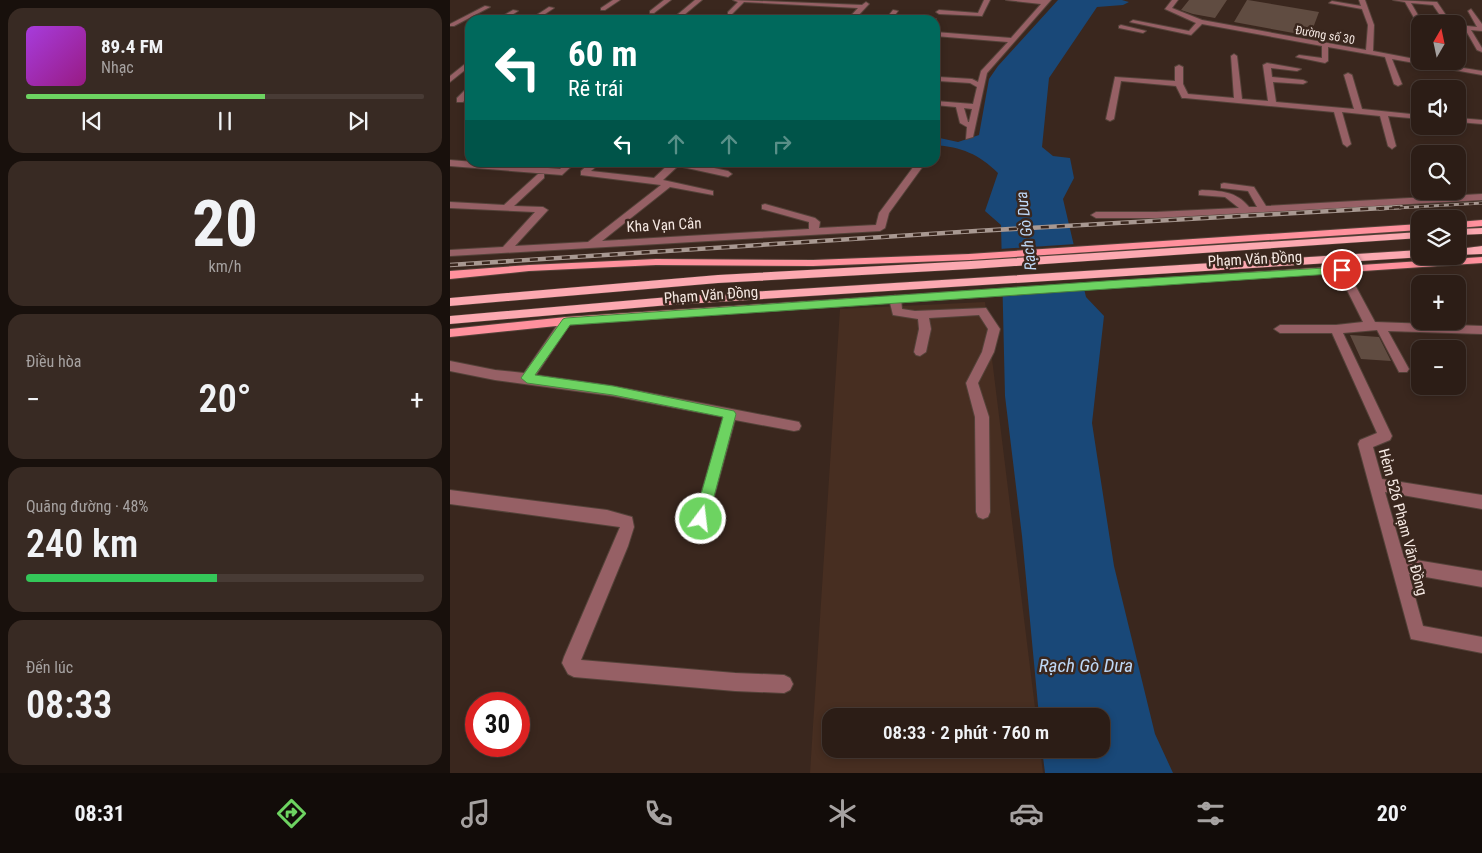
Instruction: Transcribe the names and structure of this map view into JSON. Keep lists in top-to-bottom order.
{
  "streets": {
    "highway": ["Phạm Văn Đồng"],
    "street": ["Đường số 30", "Kha Vạn Cân", "Hẻm 526 Phạm Văn Đồng"]
  },
  "water": ["Rạch Gò Dưa"],
  "north": "top",
  "page": {
    "map_buttons": ["+", "−"],
    "turn": ["60 m", "Rẽ trái"],
    "song": ["89.4 FM", "Nhạc"],
    "tile": [
      ["20", "km/h"],
      "Điều hòa",
      ["Quãng đường · 48%", "240 km"],
      ["Đến lúc", "08:33"]
    ],
    "heat": ["−", "20°", "+"],
    "limit": "30",
    "trip": "08:33 · 2 phút · 760 m",
    "tabs": ["08:31", "20°"]
  }
}
